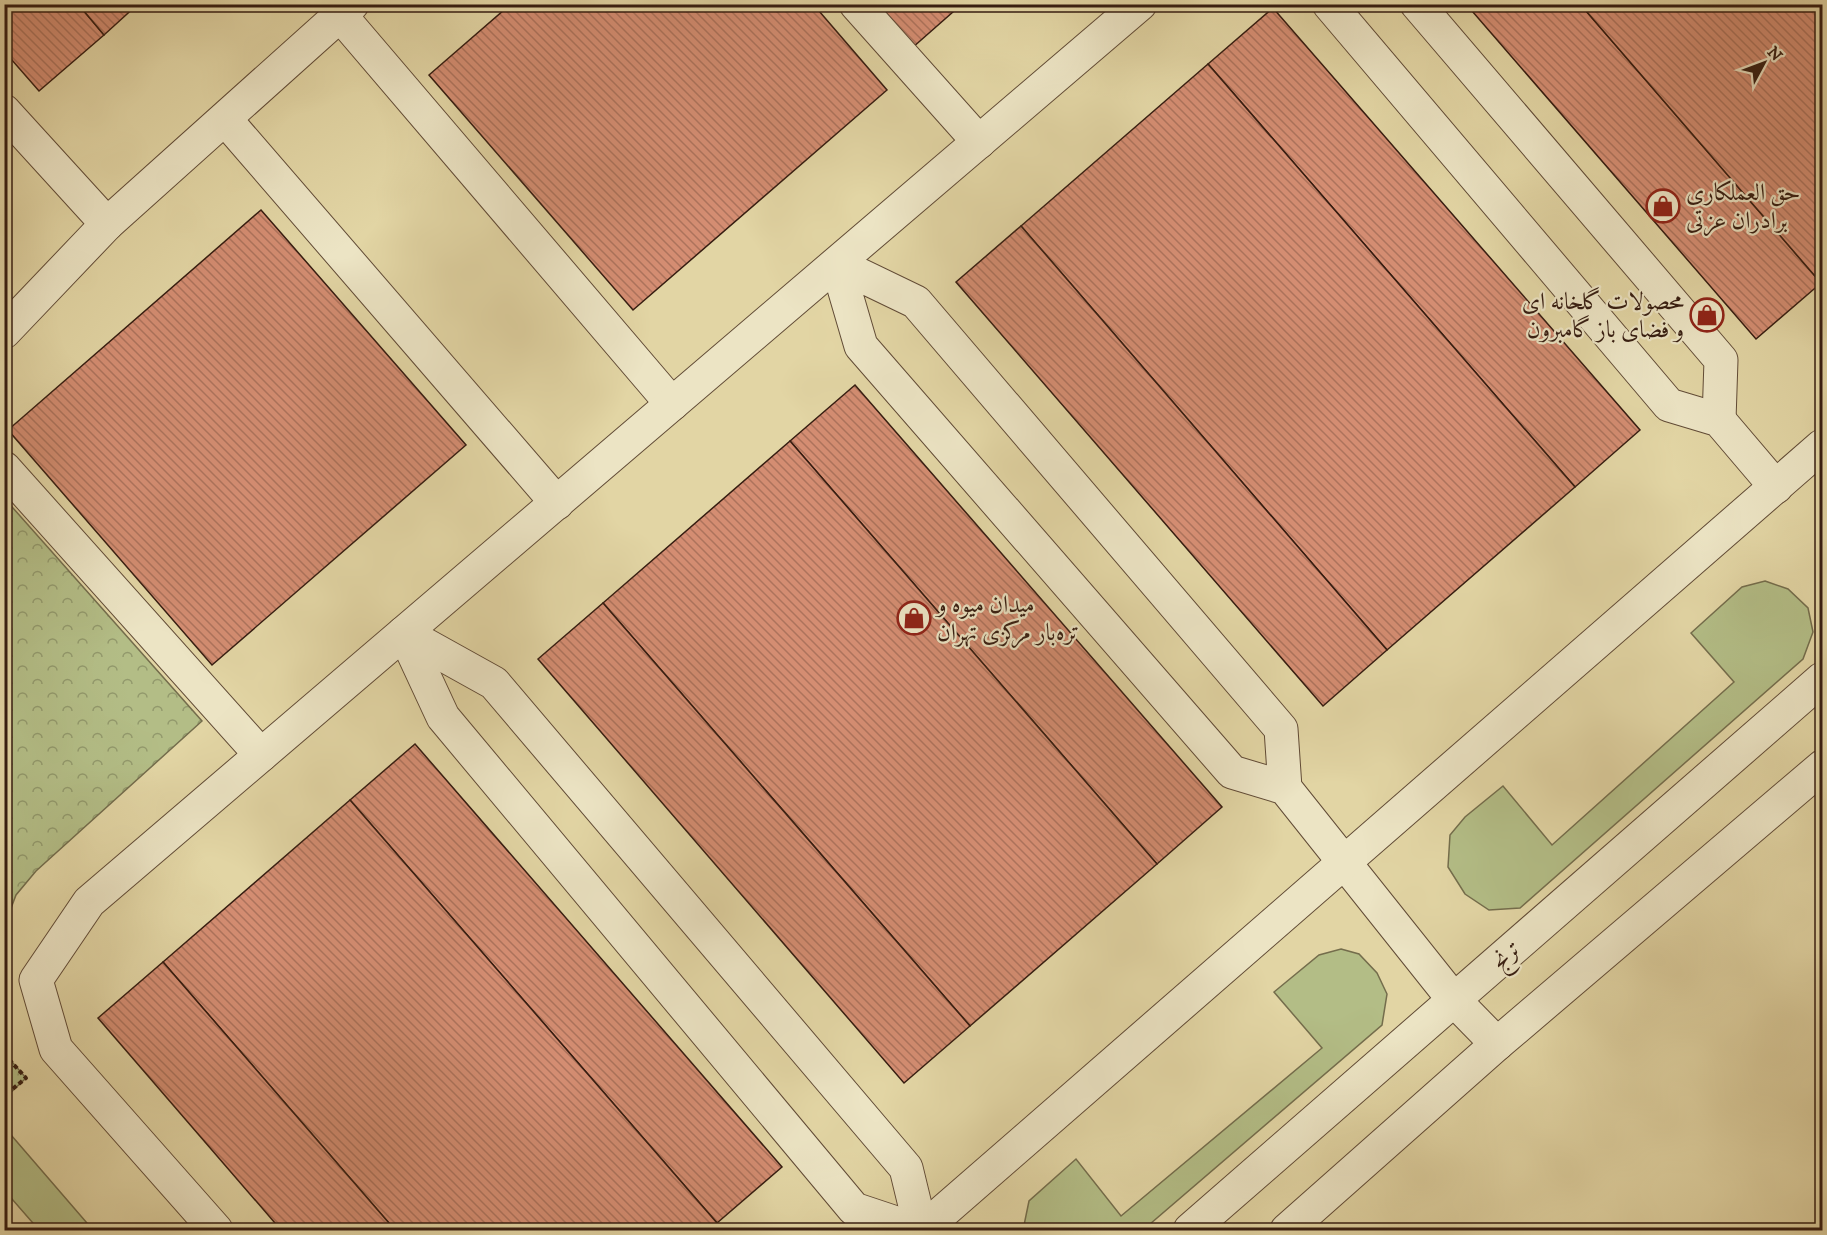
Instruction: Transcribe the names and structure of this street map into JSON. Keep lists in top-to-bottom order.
{
  "streets": {
    "lane": ["ترنج"]
  },
  "places": {
    "shop": ["حق العملکاری برادران عزتی", "محصولات گلخانه ای و فضای باز گامبرون", "میدان میوه و تره‌بار مرکزی تهران"]
  },
  "north": "top right"
}
